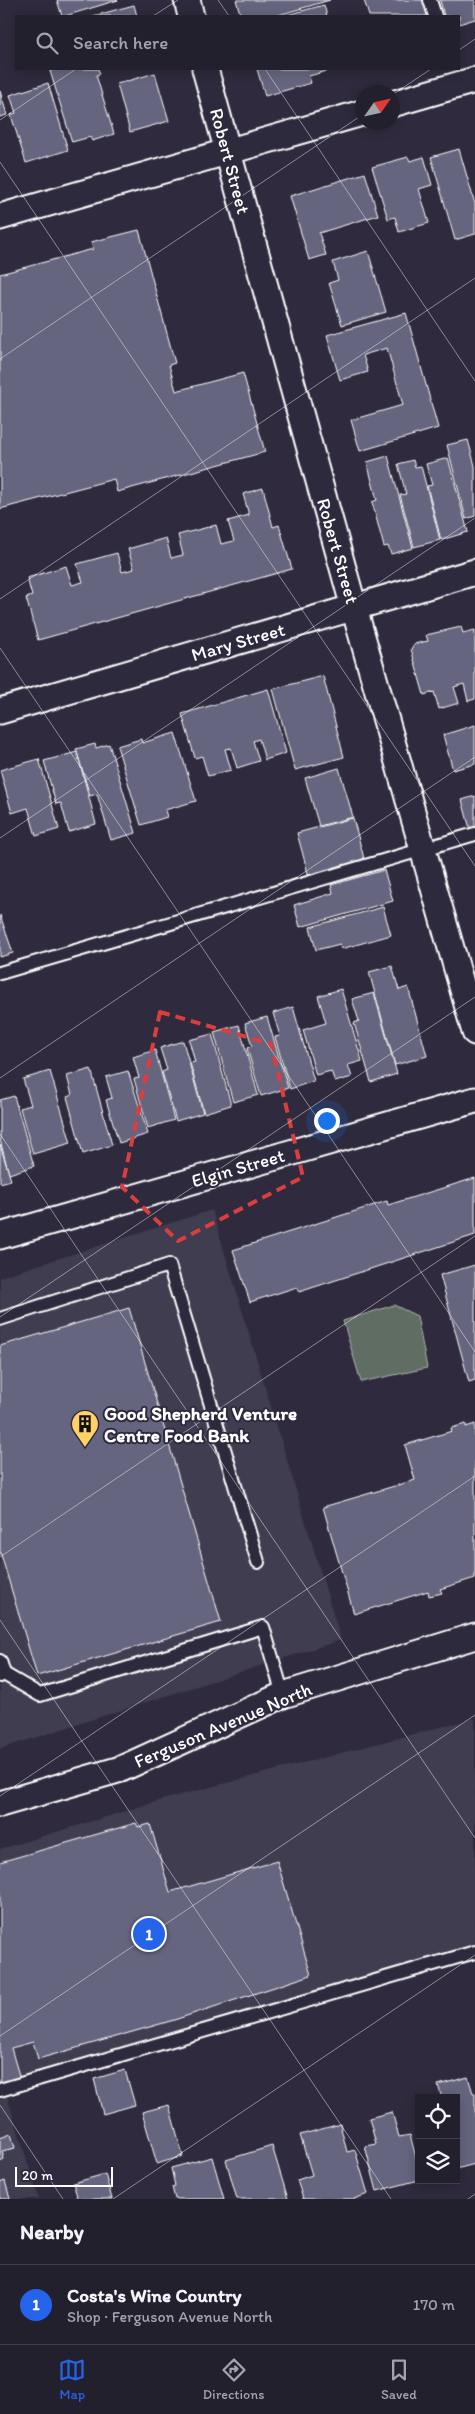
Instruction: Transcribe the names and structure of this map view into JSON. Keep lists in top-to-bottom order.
{
  "streets": {
    "street": [
      "Robert Street",
      "Mary Street",
      "Elgin Street",
      "Ferguson Avenue North"
    ]
  },
  "crossings": [
    ["Robert Street", "Mary Street"]
  ],
  "places": {
    "building": ["Good Shepherd Venture Centre Food Bank"]
  },
  "scale_bar": "20 m",
  "north": "top right",
  "page": {
    "search": "Search here",
    "pins": "1",
    "scale": "20 m",
    "heading": "Nearby",
    "list": [
      {
        "mark": "1",
        "name": "Costa's Wine Country",
        "note": "Shop · Ferguson Avenue North",
        "value": "170 m"
      }
    ],
    "nav": ["Map", "Directions", "Saved"]
  }
}
